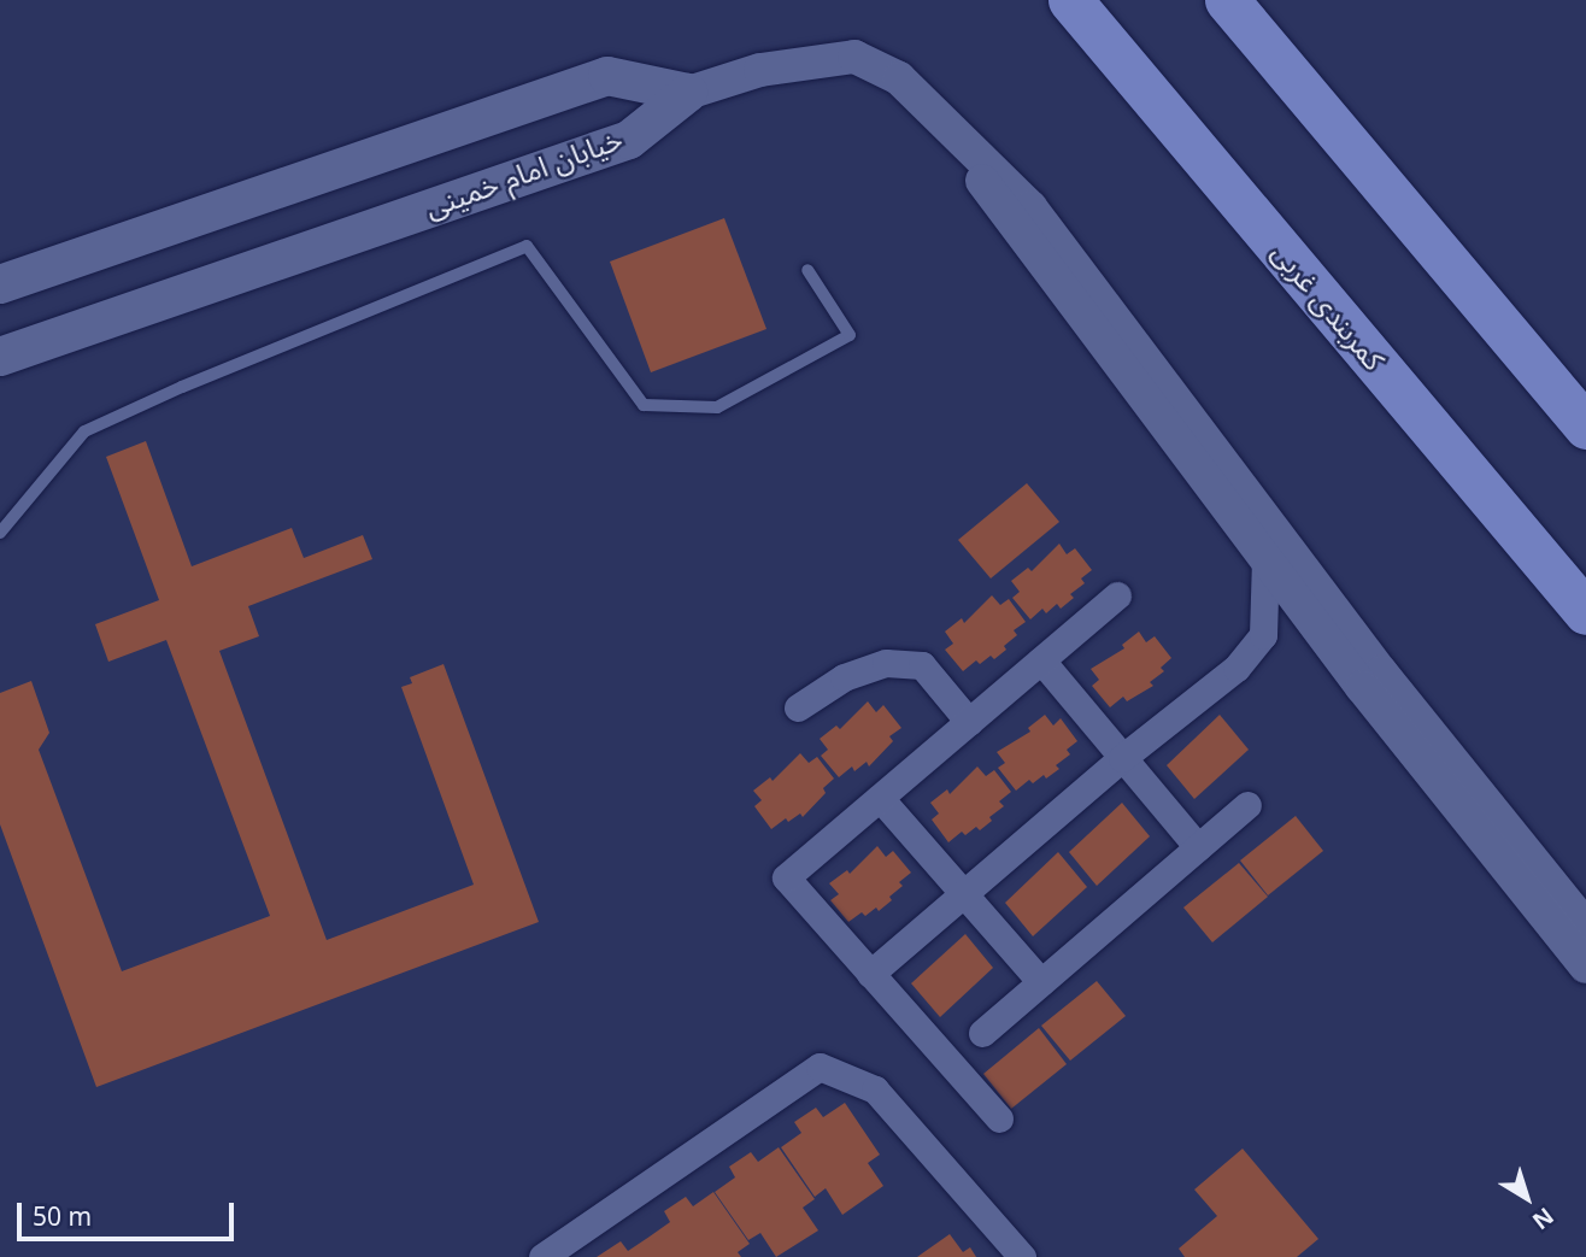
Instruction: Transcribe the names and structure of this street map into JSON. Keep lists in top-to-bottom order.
{
  "streets": {
    "highway": ["کمربندی غربی"],
    "main road": ["خیابان امام خمینی"]
  },
  "scale_bar": "50 m",
  "north": "bottom right"
}
